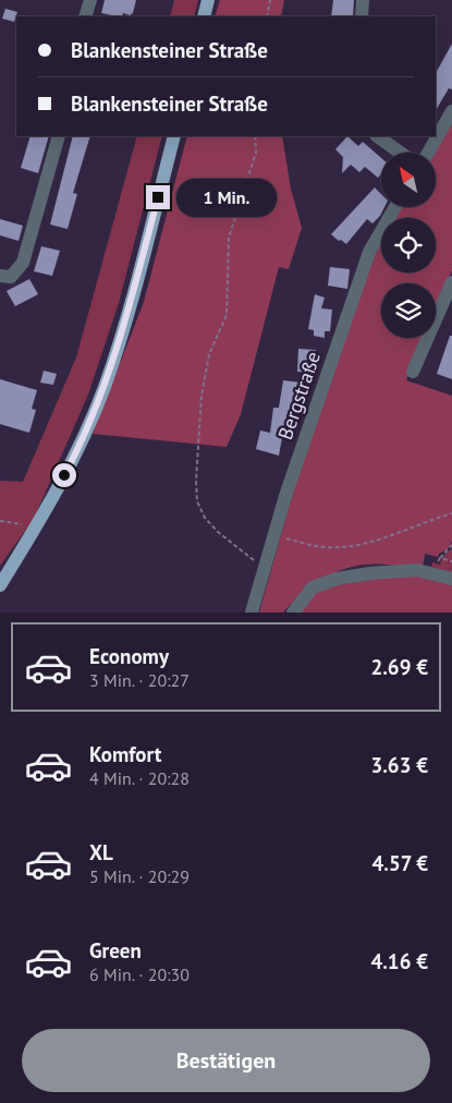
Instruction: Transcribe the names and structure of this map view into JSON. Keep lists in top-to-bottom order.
{
  "streets": {
    "street": ["Bergstraße"]
  },
  "north": "top left",
  "page": {
    "banner": ["Blankensteiner Straße", "Blankensteiner Straße"],
    "bubble": "1 Min.",
    "list": [
      {
        "name": "Economy",
        "note": "3 Min. · 20:27",
        "value": "2.69 €"
      },
      {
        "name": "Komfort",
        "note": "4 Min. · 20:28",
        "value": "3.63 €"
      },
      {
        "name": "XL",
        "note": "5 Min. · 20:29",
        "value": "4.57 €"
      },
      {
        "name": "Green",
        "note": "6 Min. · 20:30",
        "value": "4.16 €"
      }
    ],
    "buttons": "Bestätigen"
  }
}
